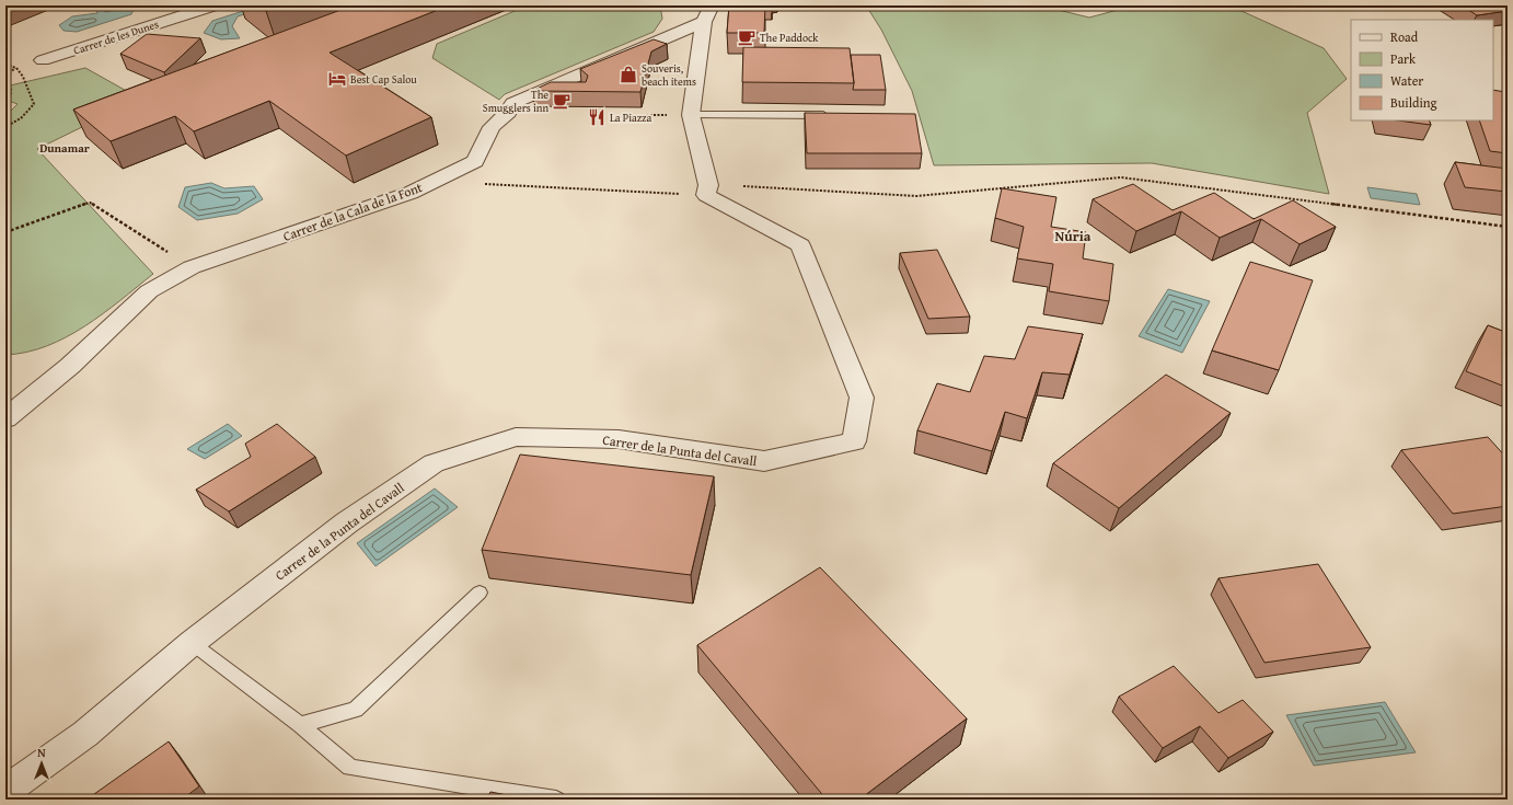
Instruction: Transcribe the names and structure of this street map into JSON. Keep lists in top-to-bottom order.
{
  "streets": {
    "street": ["Carrer de les Dunes", "Carrer de la Cala de la Font", "Carrer de la Punta del Cavall"]
  },
  "districts": ["Dunamar", "Núria"],
  "places": {
    "cafe": ["The Paddock", "The Smugglers inn"],
    "shop": ["Souveris, beach items"],
    "hotel": ["Best Cap Salou"],
    "restaurant": ["La Piazza"]
  },
  "legend": [
    "Road",
    "Park",
    "Water",
    "Building"
  ],
  "north": "top"
}
